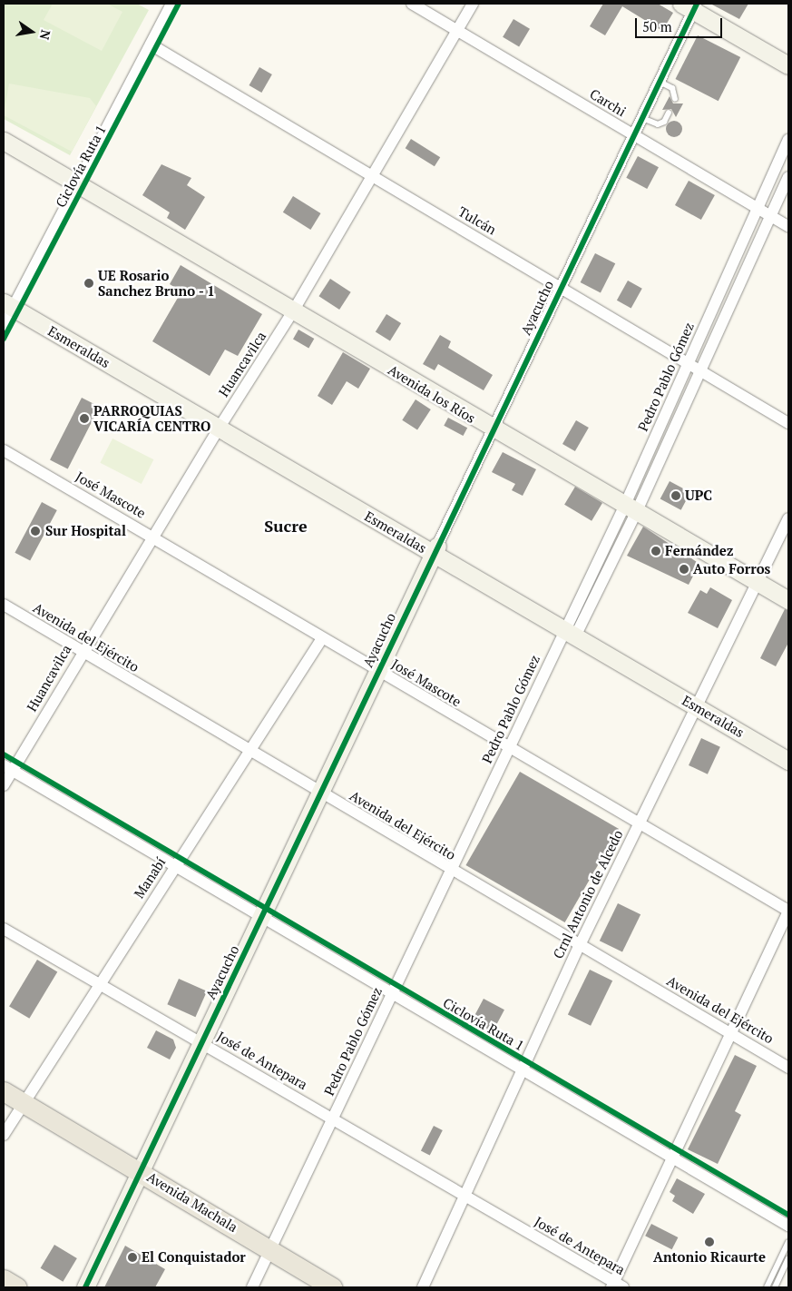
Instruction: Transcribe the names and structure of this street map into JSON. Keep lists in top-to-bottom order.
{
  "streets": {
    "main road": [
      "Ayacucho",
      "Esmeraldas",
      "Avenida los Ríos",
      "Avenida Machala"
    ],
    "street": [
      "Carchi",
      "Tulcán",
      "Huancavilca",
      "Pedro Pablo Gómez",
      "José Mascote",
      "Avenida del Ejército",
      "Manabí",
      "Crnl Antonio de Alcedo",
      "José de Antepara"
    ],
    "cycle path": ["Ciclovía Ruta 1"]
  },
  "crossings": [
    ["Carchi", "Ayacucho"],
    ["Carchi", "Huancavilca"],
    ["Carchi", "Pedro Pablo Gómez"],
    ["Tulcán", "Ayacucho"],
    ["Tulcán", "Huancavilca"],
    ["Tulcán", "Pedro Pablo Gómez"],
    ["Ayacucho", "Esmeraldas"],
    ["Ayacucho", "Avenida los Ríos"],
    ["Ayacucho", "José Mascote"],
    ["Ayacucho", "Avenida del Ejército"],
    ["Ayacucho", "José de Antepara"],
    ["Ayacucho", "Avenida Machala"],
    ["Esmeraldas", "Huancavilca"],
    ["Esmeraldas", "Pedro Pablo Gómez"],
    ["Esmeraldas", "Crnl Antonio de Alcedo"],
    ["Huancavilca", "Avenida los Ríos"],
    ["Huancavilca", "José Mascote"],
    ["Huancavilca", "Avenida del Ejército"],
    ["Pedro Pablo Gómez", "Avenida los Ríos"],
    ["Pedro Pablo Gómez", "José Mascote"],
    ["Pedro Pablo Gómez", "Avenida del Ejército"],
    ["Pedro Pablo Gómez", "José de Antepara"],
    ["Pedro Pablo Gómez", "Avenida Machala"],
    ["Avenida los Ríos", "Crnl Antonio de Alcedo"],
    ["José Mascote", "Manabí"],
    ["José Mascote", "Crnl Antonio de Alcedo"],
    ["Avenida del Ejército", "Manabí"],
    ["Avenida del Ejército", "Crnl Antonio de Alcedo"],
    ["Manabí", "José de Antepara"],
    ["Manabí", "Avenida Machala"],
    ["Crnl Antonio de Alcedo", "José de Antepara"]
  ],
  "districts": ["Sucre"],
  "places": [
    "UE Rosario Sanchez Bruno - 1",
    "PARROQUIAS VICARÍA CENTRO",
    "UPC",
    "Sur Hospital",
    "Fernández",
    "Auto Forros",
    "Antonio Ricaurte",
    "El Conquistador"
  ],
  "scale_bar": "50 m",
  "north": "right"
}
